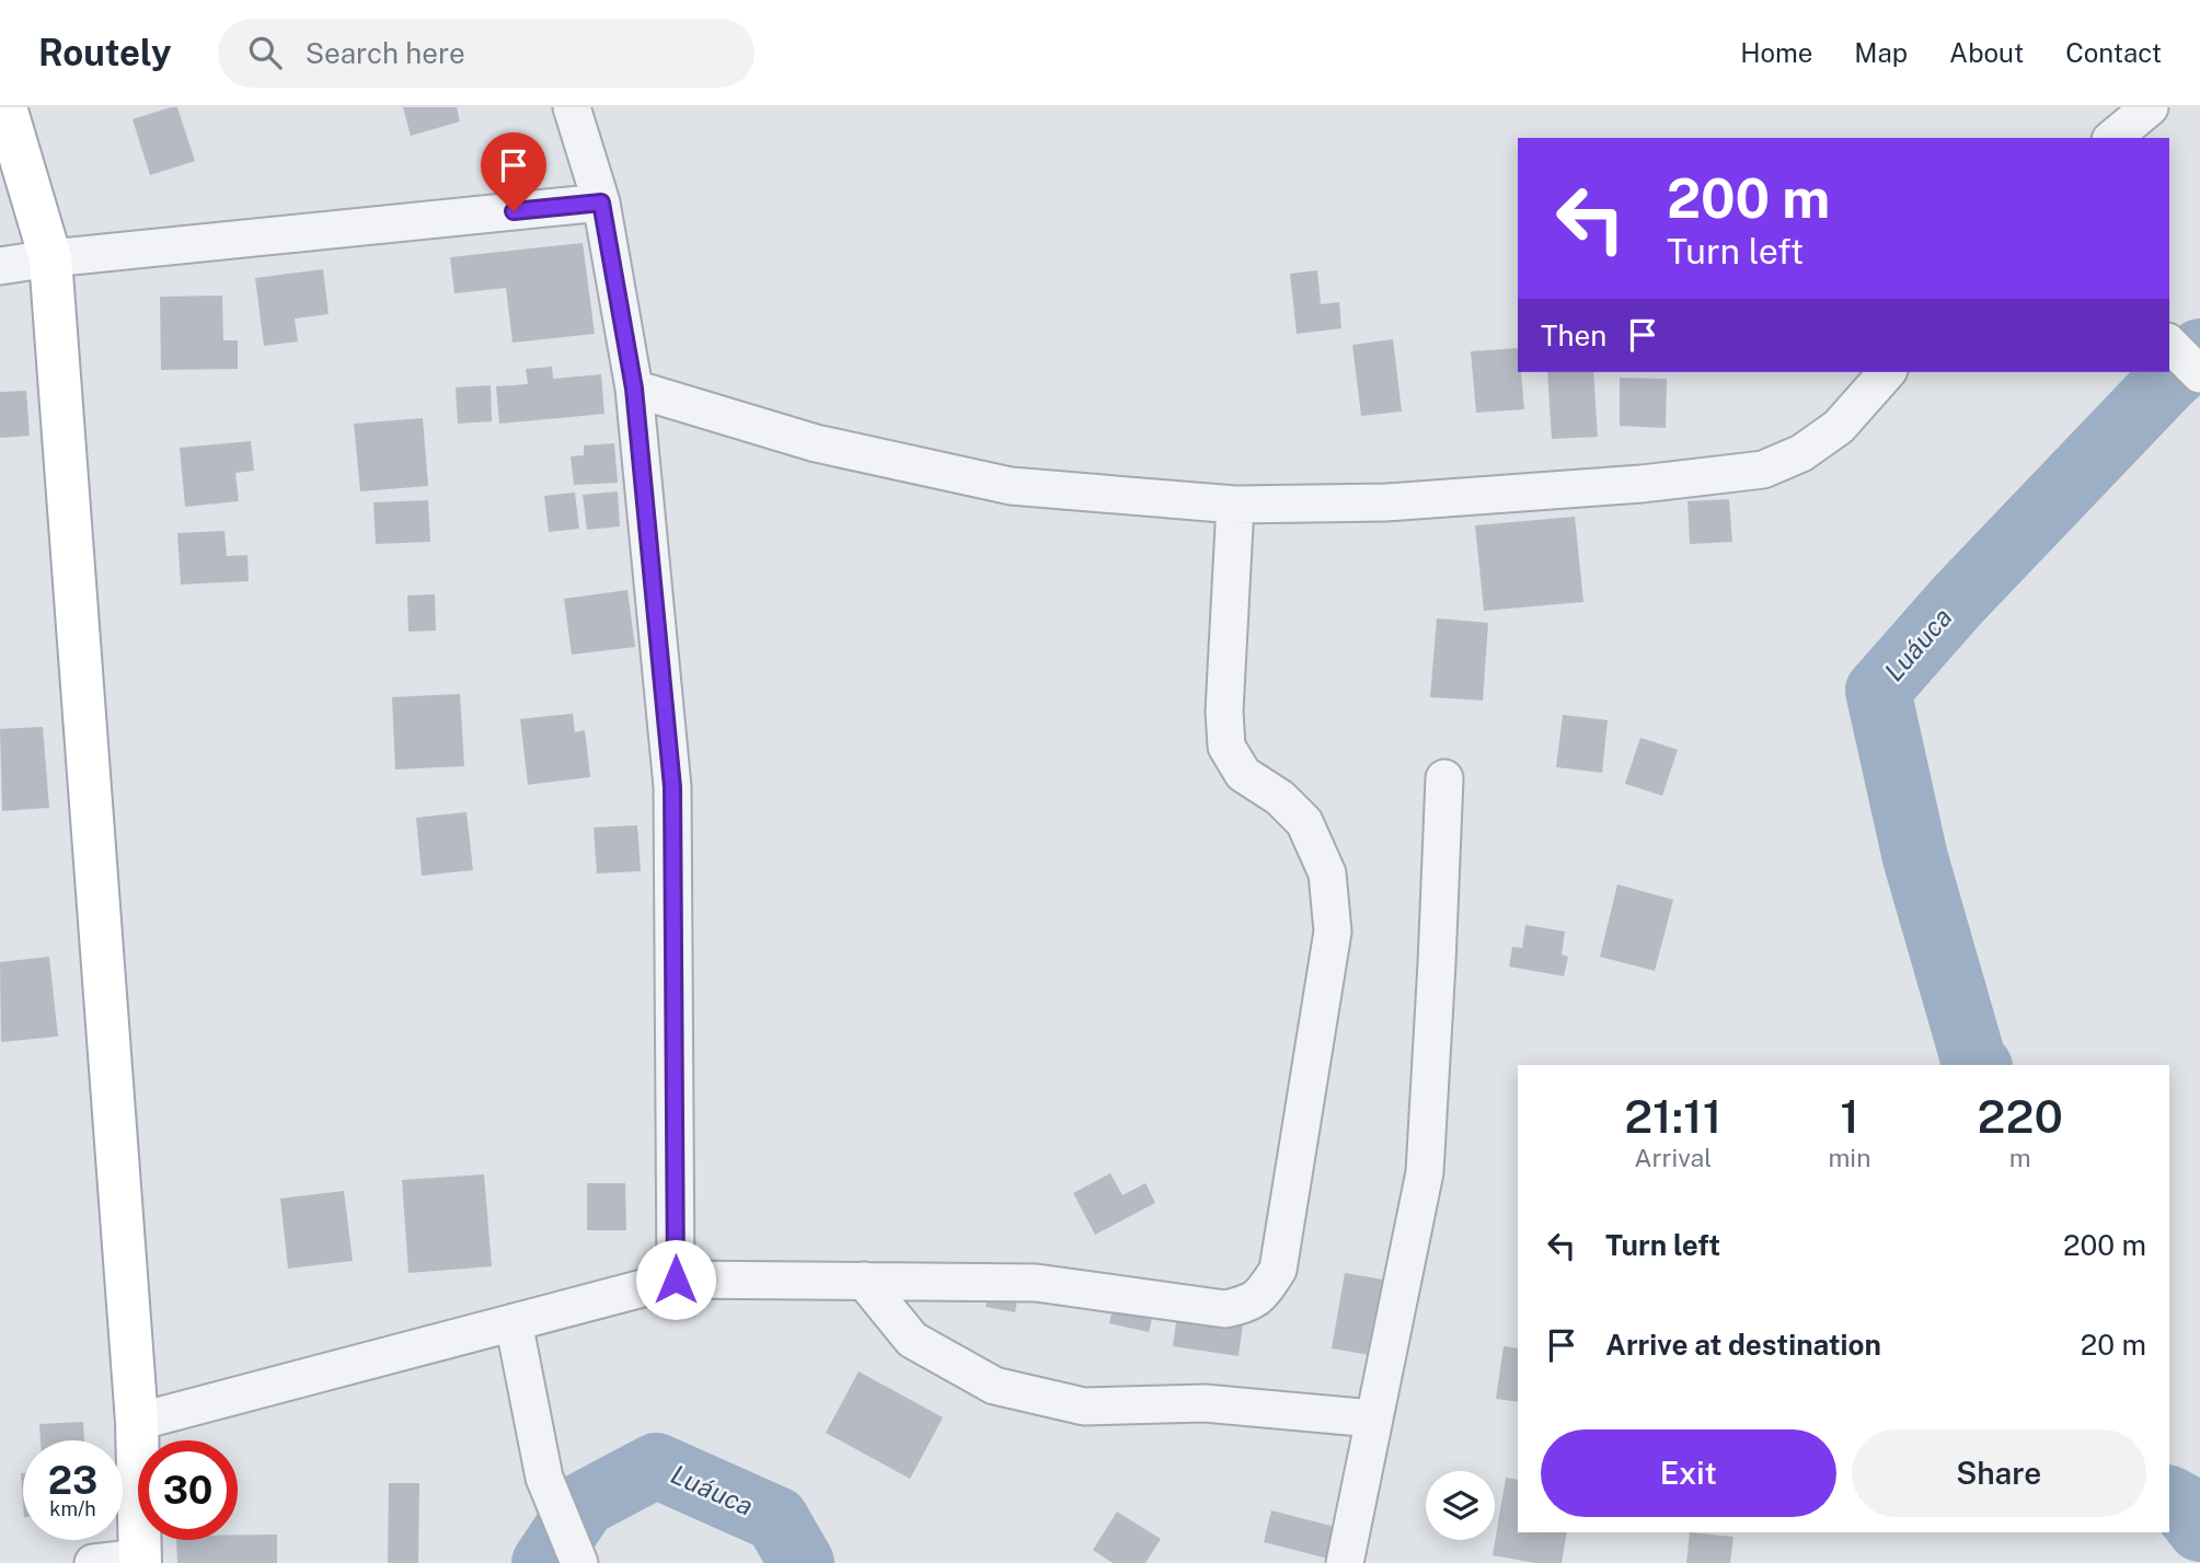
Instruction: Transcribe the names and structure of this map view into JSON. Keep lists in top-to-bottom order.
{
  "water": ["Luáuca"],
  "page": {
    "header": "Routely",
    "search": "Search here",
    "nav": [
      "Home",
      "Map",
      "About",
      "Contact"
    ],
    "turn": ["200 m", "Turn left"],
    "then": "Then",
    "eta": [
      "21:11",
      "Arrival",
      "1",
      "min",
      "220",
      "m"
    ],
    "list": [
      {
        "name": "Turn left",
        "value": "200 m"
      },
      {
        "name": "Arrive at destination",
        "value": "20 m"
      }
    ],
    "buttons": ["Exit", "Share"],
    "speed": "23 km/h",
    "limit": "30"
  }
}
